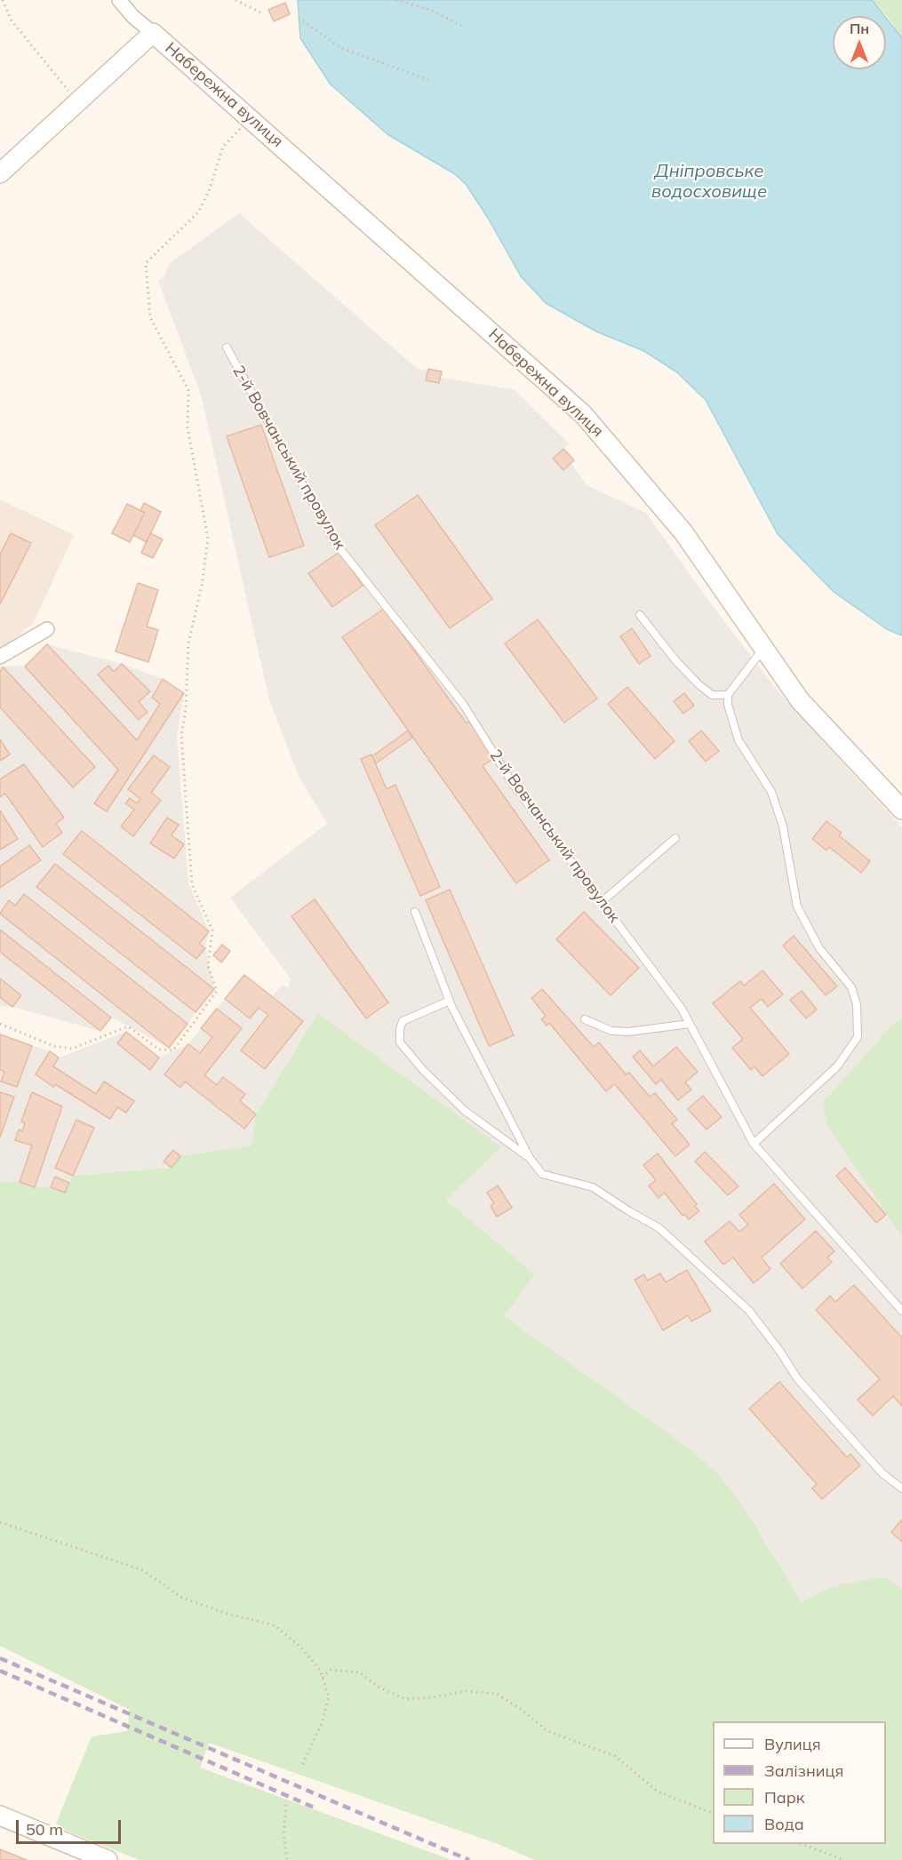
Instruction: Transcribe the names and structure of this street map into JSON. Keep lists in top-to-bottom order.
{
  "streets": {
    "street": ["Набережна вулиця"],
    "lane": ["2-й Вовчанський провулок"]
  },
  "water": ["Дніпровське водосховище"],
  "legend": [
    "Вулиця",
    "Залізниця",
    "Парк",
    "Вода"
  ],
  "scale_bar": "50 m",
  "north": "top"
}
